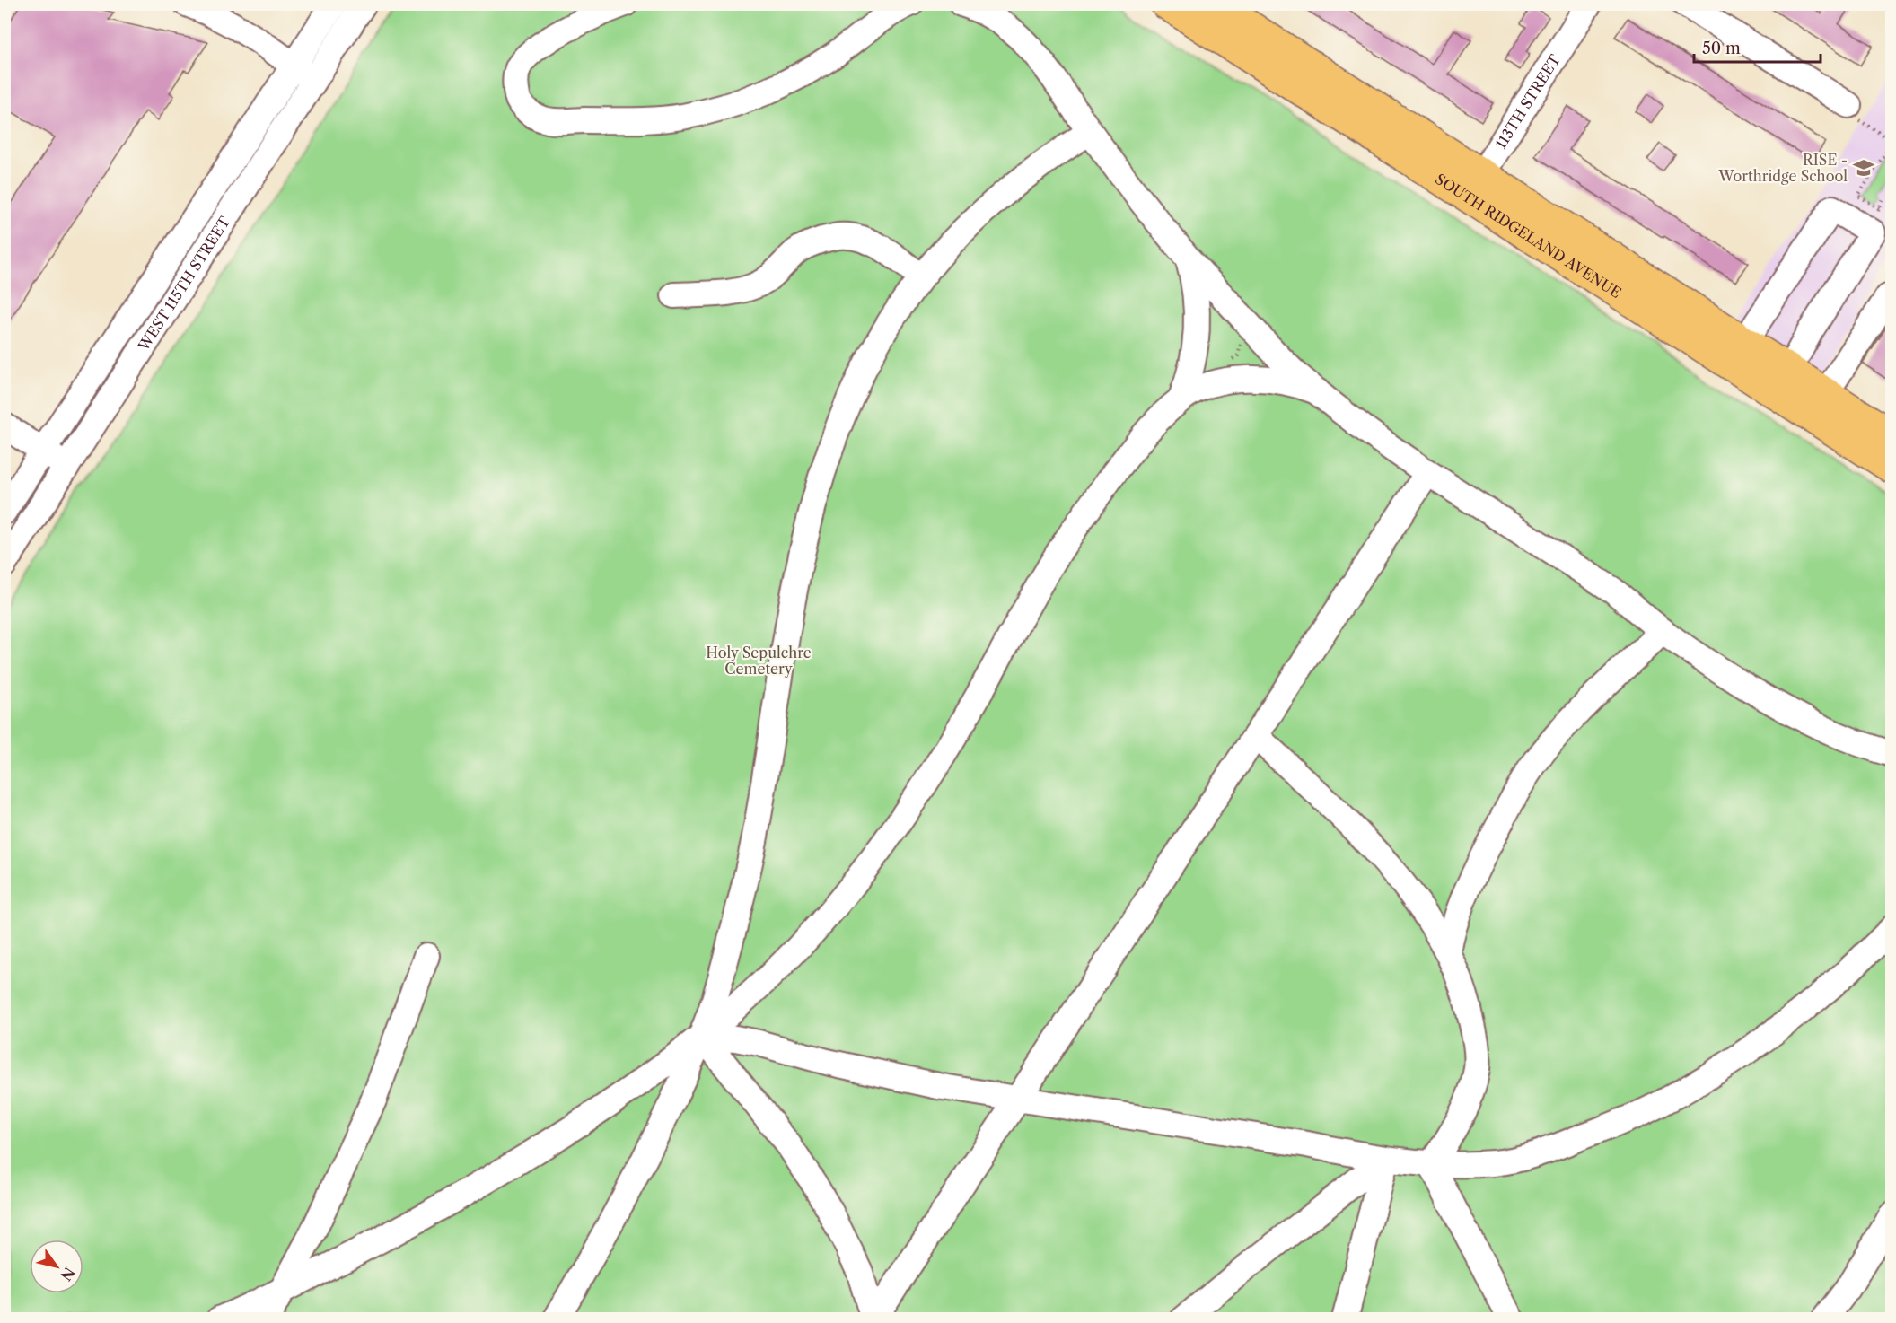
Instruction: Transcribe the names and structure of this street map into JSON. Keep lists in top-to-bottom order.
{
  "streets": {
    "main road": ["SOUTH RIDGELAND AVENUE"],
    "street": ["113TH STREET", "WEST 115TH STREET"]
  },
  "crossings": [
    ["113TH STREET", "SOUTH RIDGELAND AVENUE"]
  ],
  "parks": ["Holy Sepulchre Cemetery"],
  "places": {
    "school or university": ["RISE - Worthridge School"]
  },
  "scale_bar": "50 m",
  "north": "bottom right"
}
